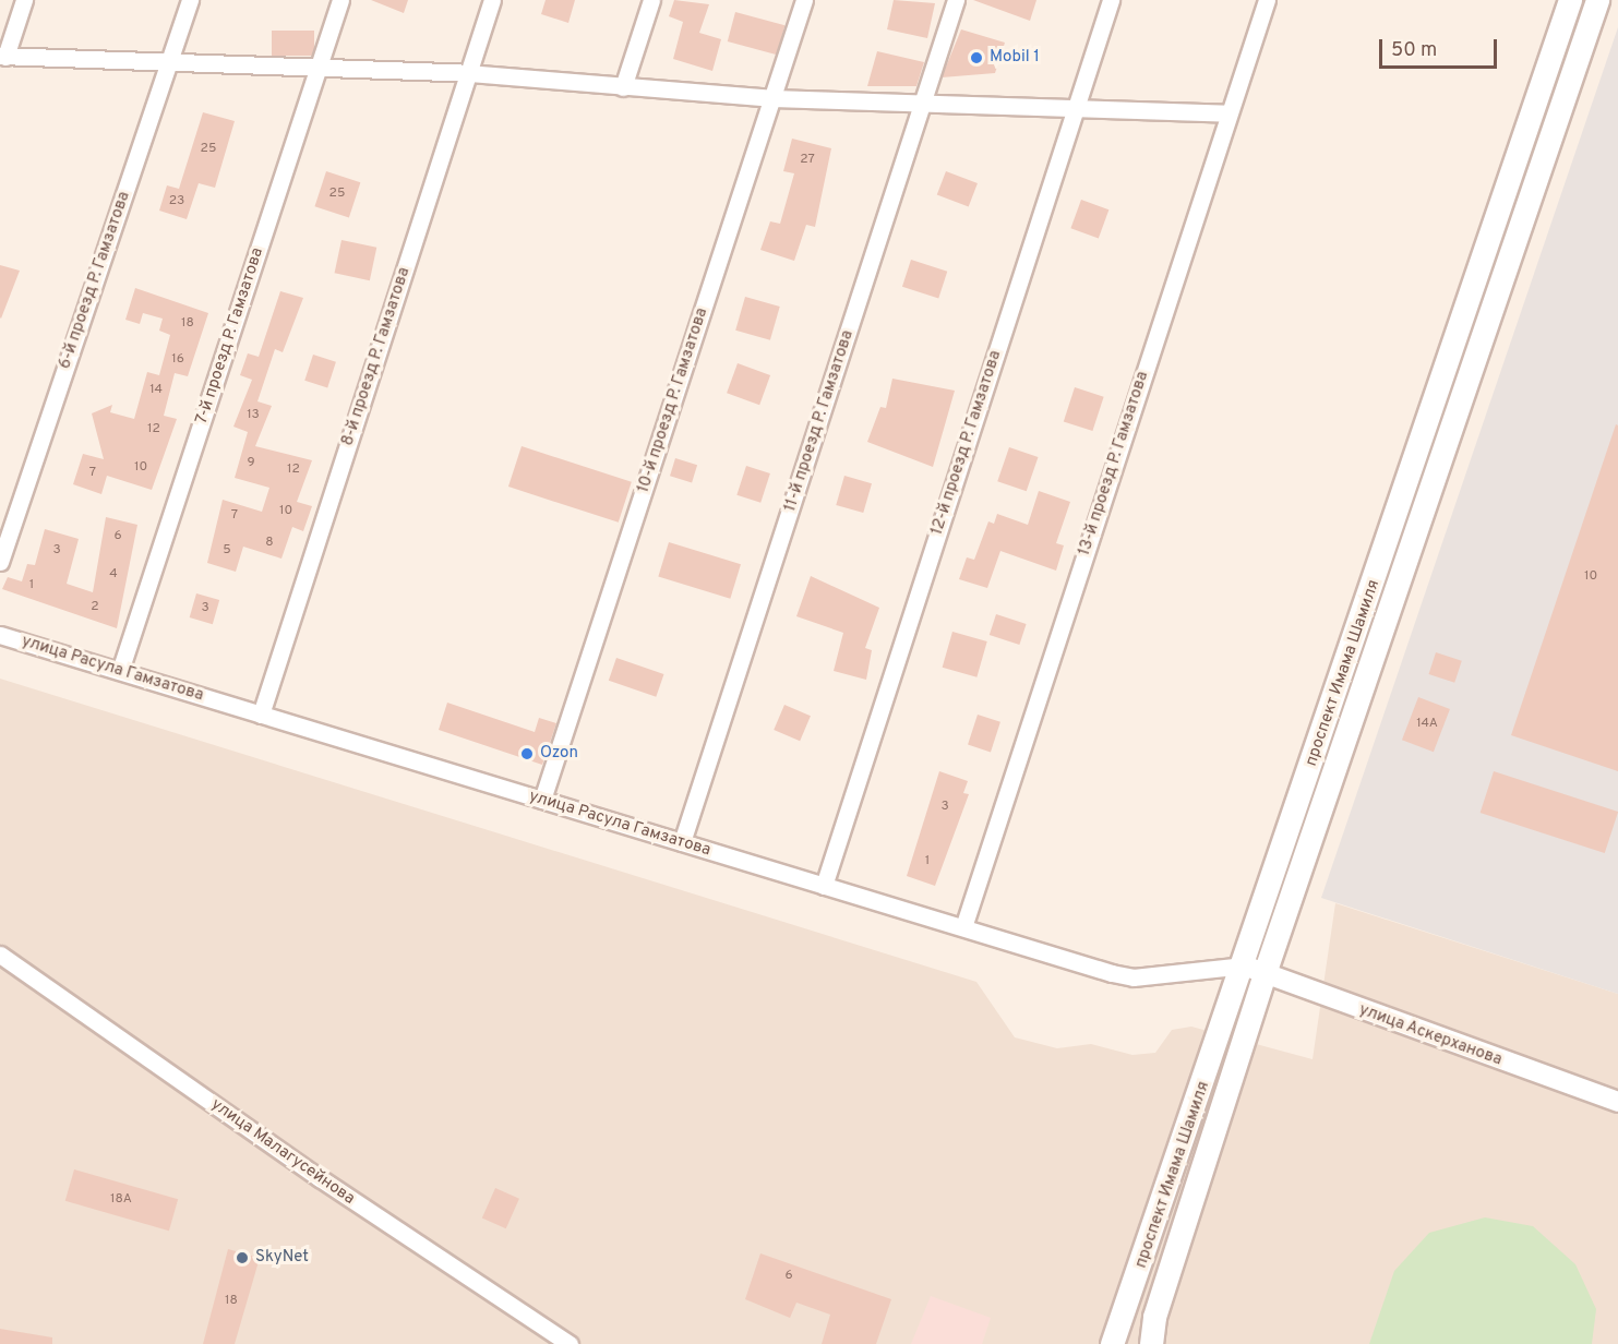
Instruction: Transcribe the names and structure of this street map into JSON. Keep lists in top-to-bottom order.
{
  "streets": {
    "main road": ["проспект Имама Шамиля"],
    "street": [
      "6-й проезд Р. Гамзатова",
      "7-й проезд Р. Гамзатова",
      "8-й проезд Р. Гамзатова",
      "10-й проезд Р. Гамзатова",
      "11-й проезд Р. Гамзатова",
      "12-й проезд Р. Гамзатова",
      "13-й проезд Р. Гамзатова",
      "улица Расула Гамзатова",
      "улица Аскерханова",
      "улица Малагусейнова"
    ]
  },
  "crossings": [
    ["7-й проезд Р. Гамзатова", "улица Расула Гамзатова"],
    ["8-й проезд Р. Гамзатова", "улица Расула Гамзатова"],
    ["10-й проезд Р. Гамзатова", "улица Расула Гамзатова"],
    ["11-й проезд Р. Гамзатова", "улица Расула Гамзатова"],
    ["12-й проезд Р. Гамзатова", "улица Расула Гамзатова"],
    ["13-й проезд Р. Гамзатова", "улица Расула Гамзатова"],
    ["улица Расула Гамзатова", "проспект Имама Шамиля"],
    ["улица Расула Гамзатова", "улица Аскерханова"],
    ["проспект Имама Шамиля", "улица Аскерханова"]
  ],
  "places": ["Mobil 1", "Ozon", "SkyNet"],
  "house_numbers": [
    "25",
    "27",
    "25",
    "23",
    "18",
    "16",
    "14",
    "13",
    "12",
    "9",
    "10",
    "12",
    "7",
    "10",
    "7",
    "6",
    "8",
    "3",
    "5",
    "4",
    "10",
    "1",
    "2",
    "3",
    "14А",
    "3",
    "1",
    "18А",
    "6",
    "18"
  ],
  "scale_bar": "50 m"
}
